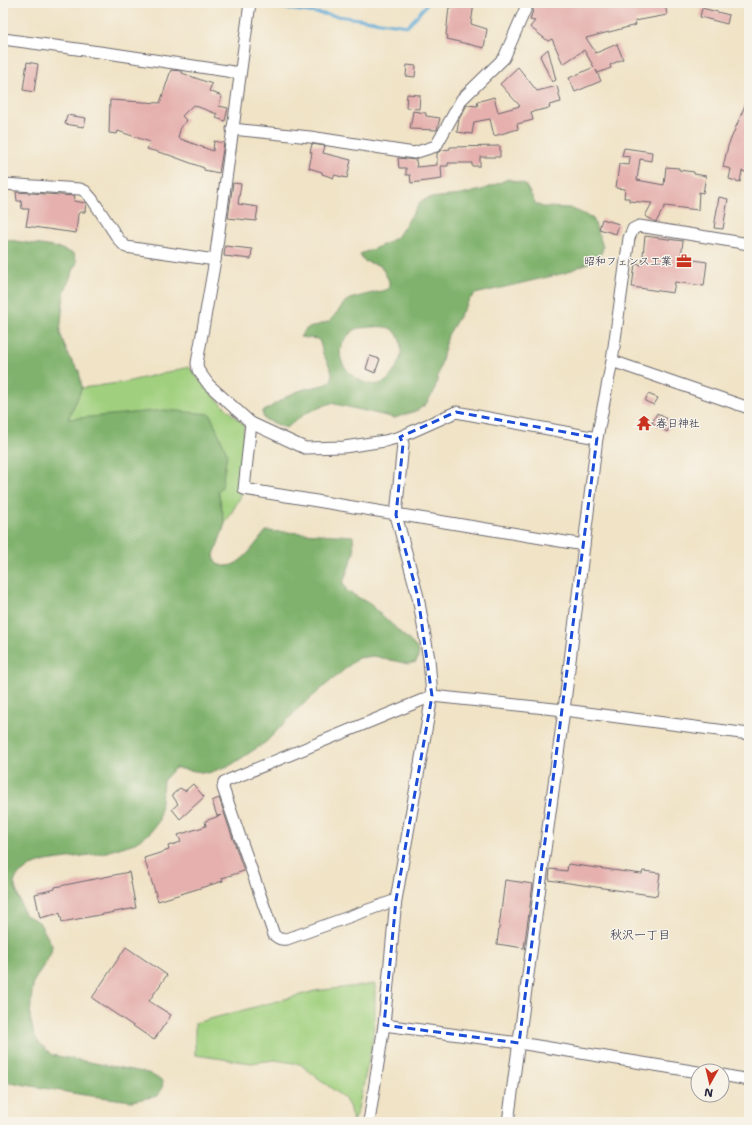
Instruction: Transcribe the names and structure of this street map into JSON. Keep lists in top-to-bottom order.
{
  "districts": ["秋沢一丁目"],
  "places": {
    "office": ["昭和フェンス工業"],
    "temple": ["春日神社"]
  },
  "north": "bottom"
}
